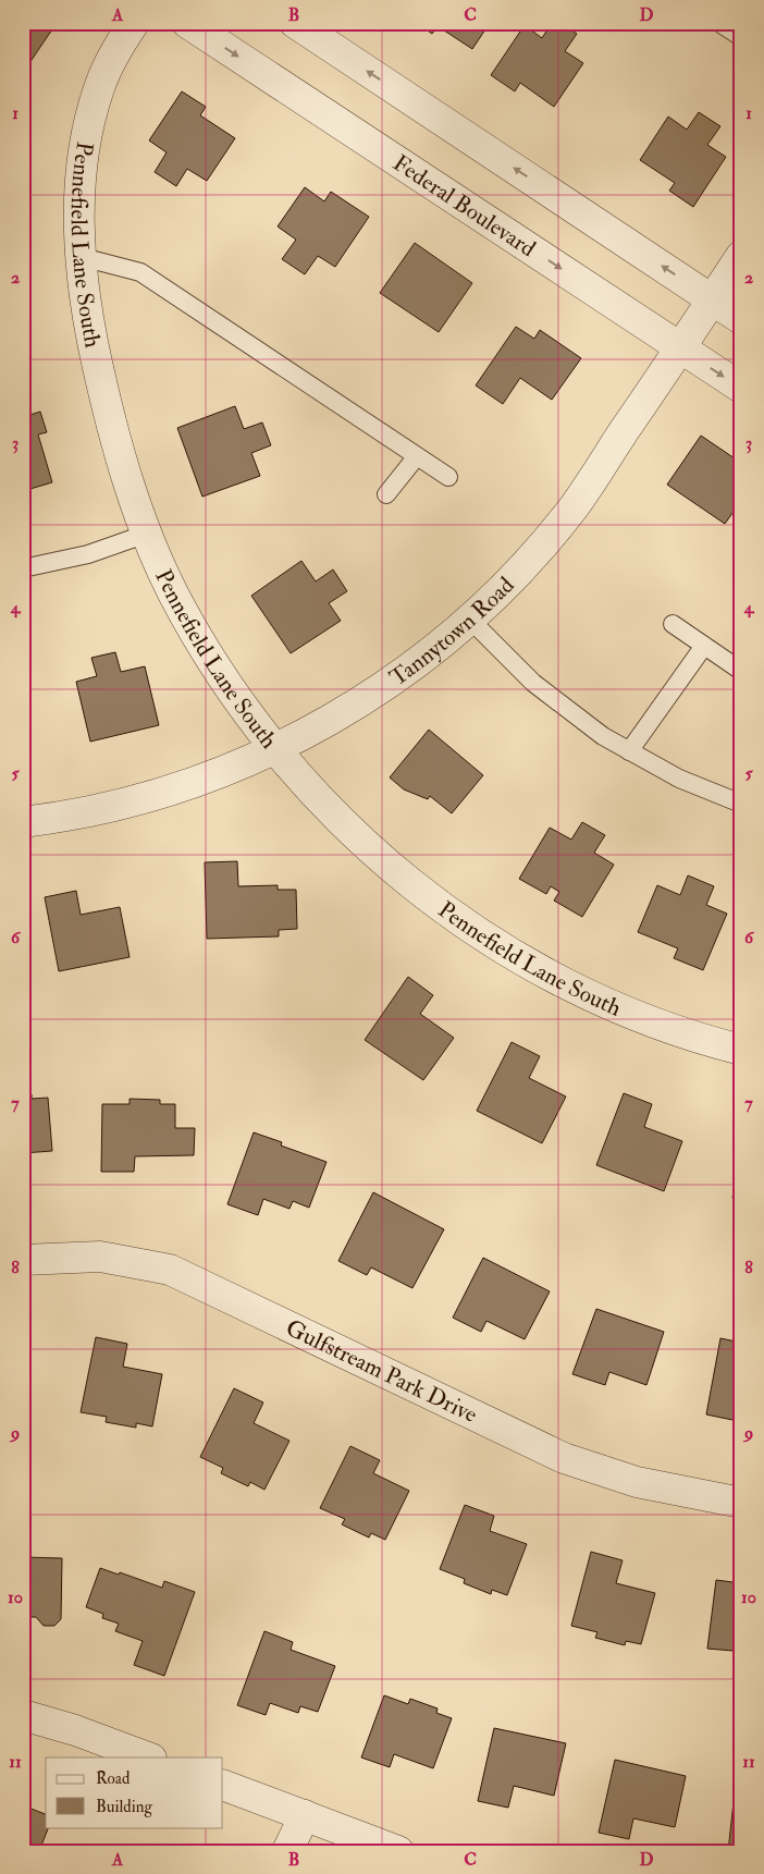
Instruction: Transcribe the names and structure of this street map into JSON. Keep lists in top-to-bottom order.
{
  "streets": {
    "street": [
      "Federal Boulevard",
      "Pennefield Lane South",
      "Tannytown Road",
      "Gulfstream Park Drive"
    ]
  },
  "crossings": [
    ["Federal Boulevard", "Tannytown Road"],
    ["Pennefield Lane South", "Tannytown Road"]
  ],
  "legend": ["Road", "Building"],
  "grid": {
    "columns": [
      "A",
      "B",
      "C",
      "D"
    ],
    "rows": [
      "1",
      "2",
      "3",
      "4",
      "5",
      "6",
      "7",
      "8",
      "9",
      "10",
      "11"
    ]
  }
}
